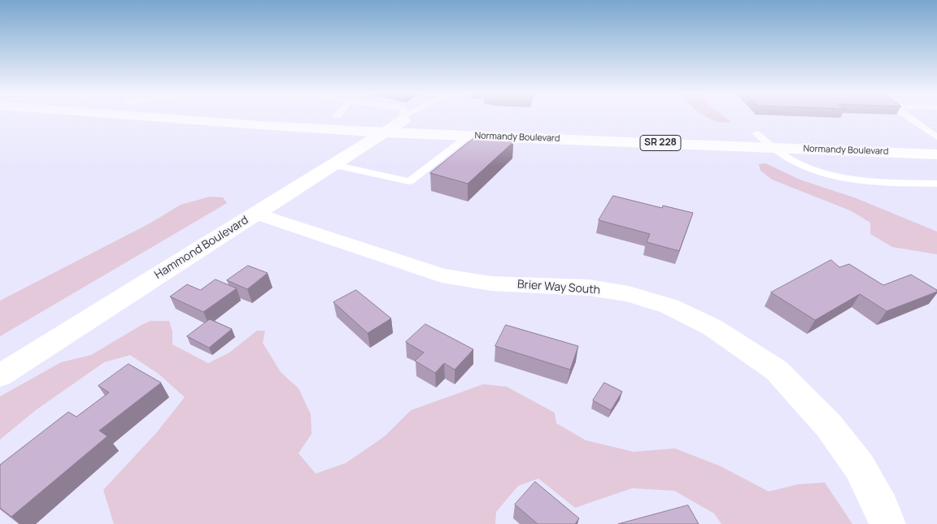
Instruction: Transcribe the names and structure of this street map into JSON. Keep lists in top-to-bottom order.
{
  "streets": {
    "main road": [
      "Normandy Boulevard",
      "SR 228",
      "Hammond Boulevard",
      "Brier Way South"
    ]
  },
  "crossings": [
    ["Normandy Boulevard", "Hammond Boulevard"],
    ["Hammond Boulevard", "Brier Way South"]
  ]
}
